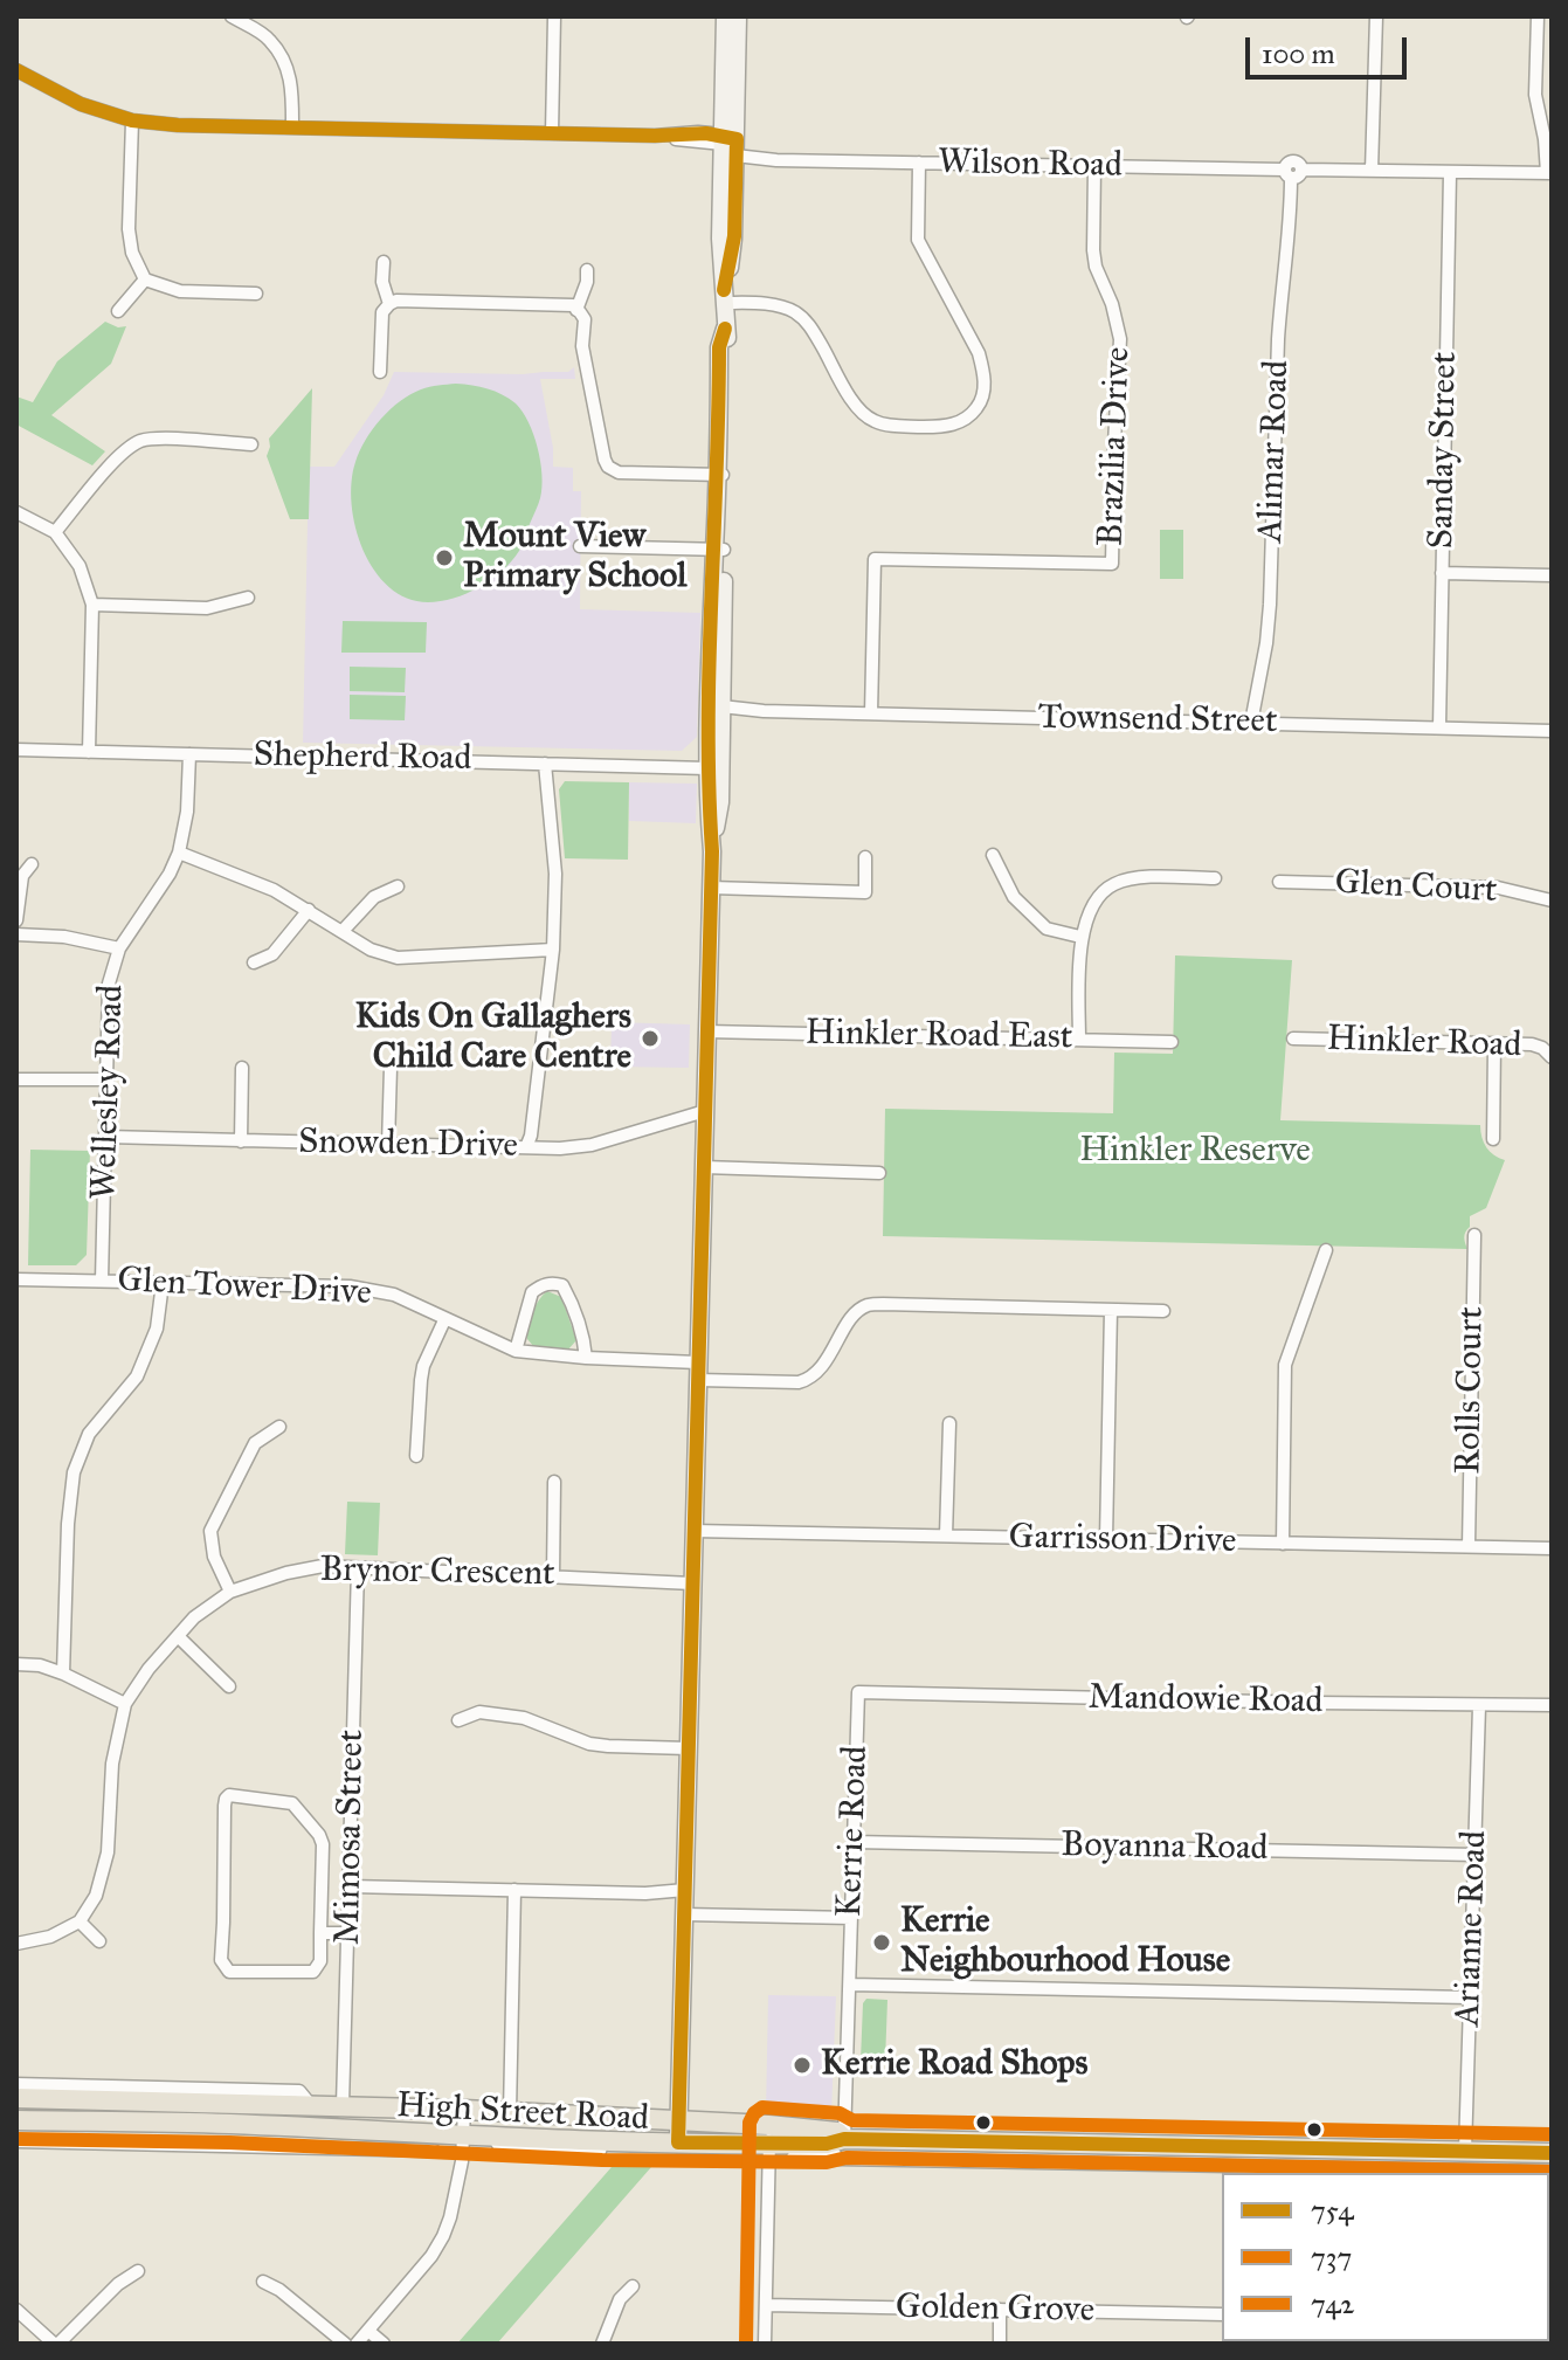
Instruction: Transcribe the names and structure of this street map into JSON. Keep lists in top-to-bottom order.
{
  "streets": {
    "main road": ["High Street Road"],
    "street": [
      "Wilson Road",
      "Brazilia Drive",
      "Sanday Street",
      "Alimar Road",
      "Townsend Street",
      "Shepherd Road",
      "Glen Court",
      "Hinkler Road East",
      "Hinkler Road",
      "Wellesley Road",
      "Snowden Drive",
      "Glen Tower Drive",
      "Rolls Court",
      "Garrisson Drive",
      "Brynor Crescent",
      "Mandowie Road",
      "Kerrie Road",
      "Mimosa Street",
      "Boyanna Road",
      "Arianne Road",
      "Golden Grove"
    ]
  },
  "crossings": [
    ["Wilson Road", "Brazilia Drive"],
    ["Wilson Road", "Sanday Street"],
    ["Wilson Road", "Alimar Road"],
    ["Brazilia Drive", "Townsend Street"],
    ["Sanday Street", "Townsend Street"],
    ["Alimar Road", "Townsend Street"],
    ["Shepherd Road", "Wellesley Road"],
    ["Wellesley Road", "Snowden Drive"],
    ["Wellesley Road", "Glen Tower Drive"],
    ["Rolls Court", "Garrisson Drive"],
    ["Brynor Crescent", "Mimosa Street"],
    ["Mandowie Road", "Kerrie Road"],
    ["Mandowie Road", "Arianne Road"],
    ["Kerrie Road", "Boyanna Road"],
    ["Kerrie Road", "High Street Road"],
    ["Mimosa Street", "High Street Road"],
    ["Boyanna Road", "Arianne Road"],
    ["Arianne Road", "High Street Road"]
  ],
  "parks": ["Hinkler Reserve"],
  "places": [
    "Mount View Primary School",
    "Kids On Gallaghers Child Care Centre",
    "Kerrie Neighbourhood House",
    "Kerrie Road Shops"
  ],
  "lines": ["transit line 754", "transit line 742", "transit line 737"],
  "legend": ["754", "737", "742"],
  "scale_bar": "100 m"
}
